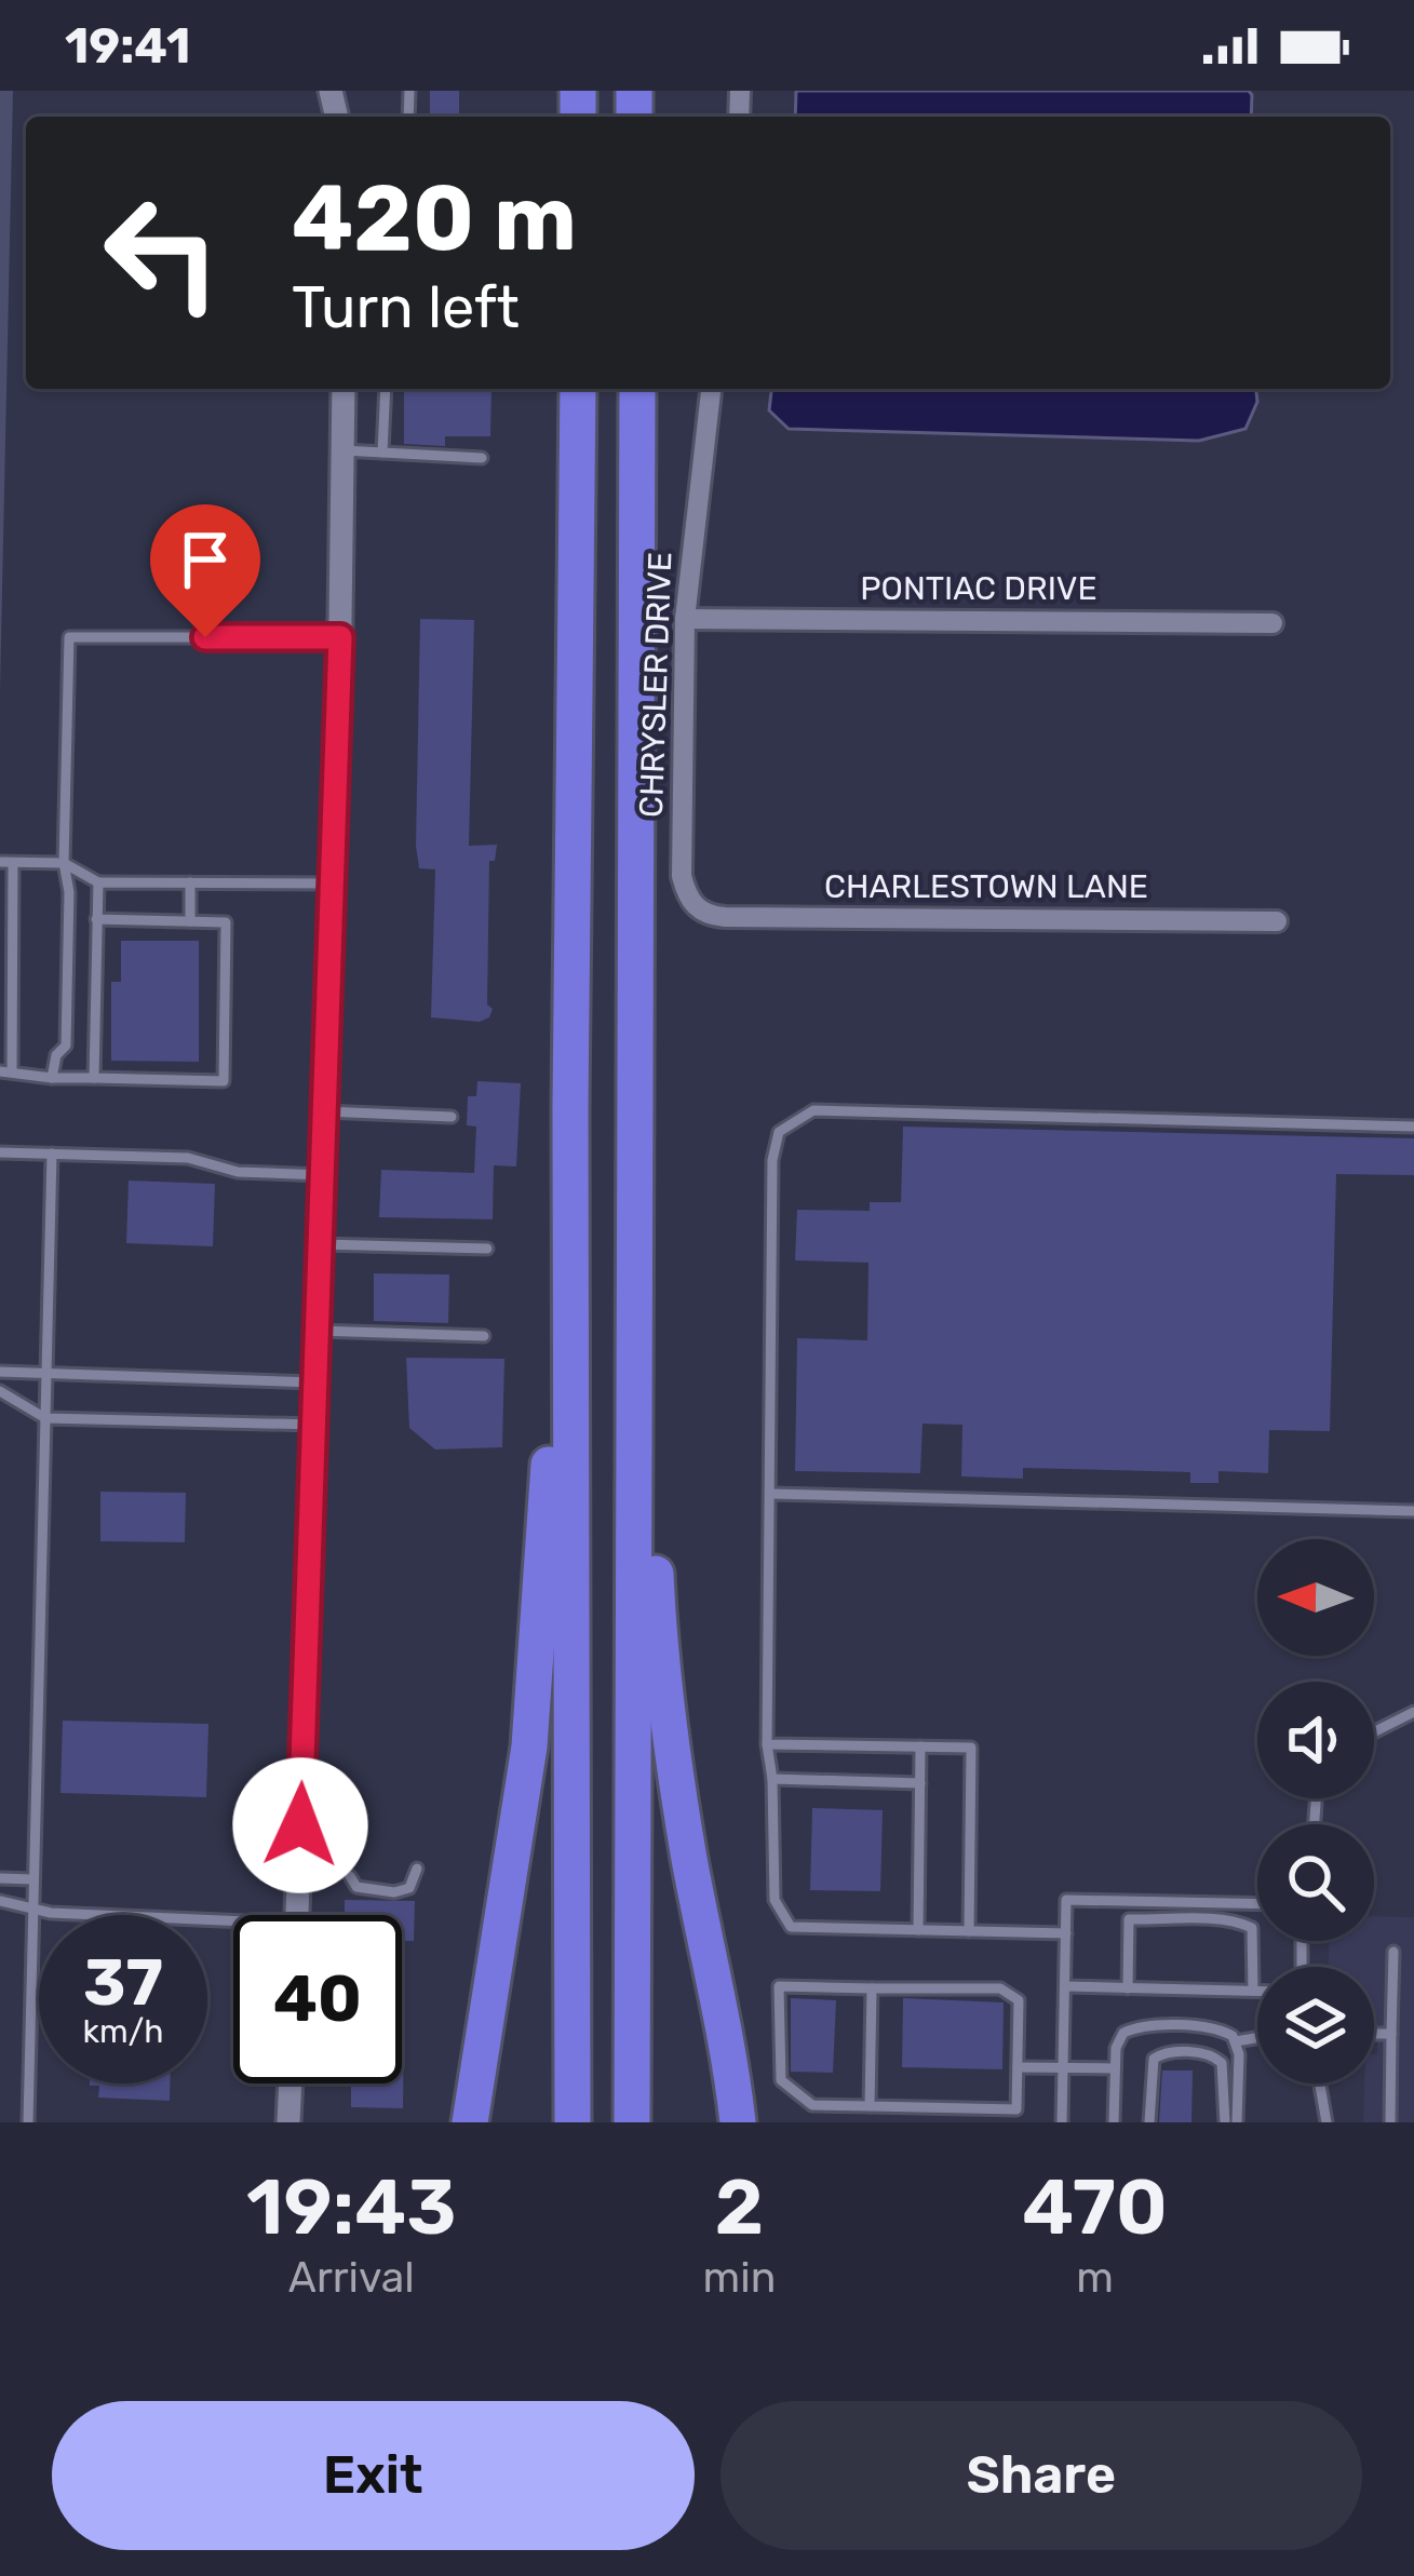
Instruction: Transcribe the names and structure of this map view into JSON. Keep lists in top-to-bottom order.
{
  "streets": {
    "street": ["PONTIAC DRIVE", "CHRYSLER DRIVE", "CHARLESTOWN LANE"]
  },
  "crossings": [
    ["PONTIAC DRIVE", "CHRYSLER DRIVE"],
    ["CHRYSLER DRIVE", "CHARLESTOWN LANE"]
  ],
  "north": "left",
  "page": {
    "status": "19:41",
    "turn": ["420 m", "Turn left"],
    "speed": "37 km/h",
    "limit": "40",
    "eta": [
      "19:43",
      "Arrival",
      "2",
      "min",
      "470",
      "m"
    ],
    "buttons": ["Exit", "Share"]
  }
}
